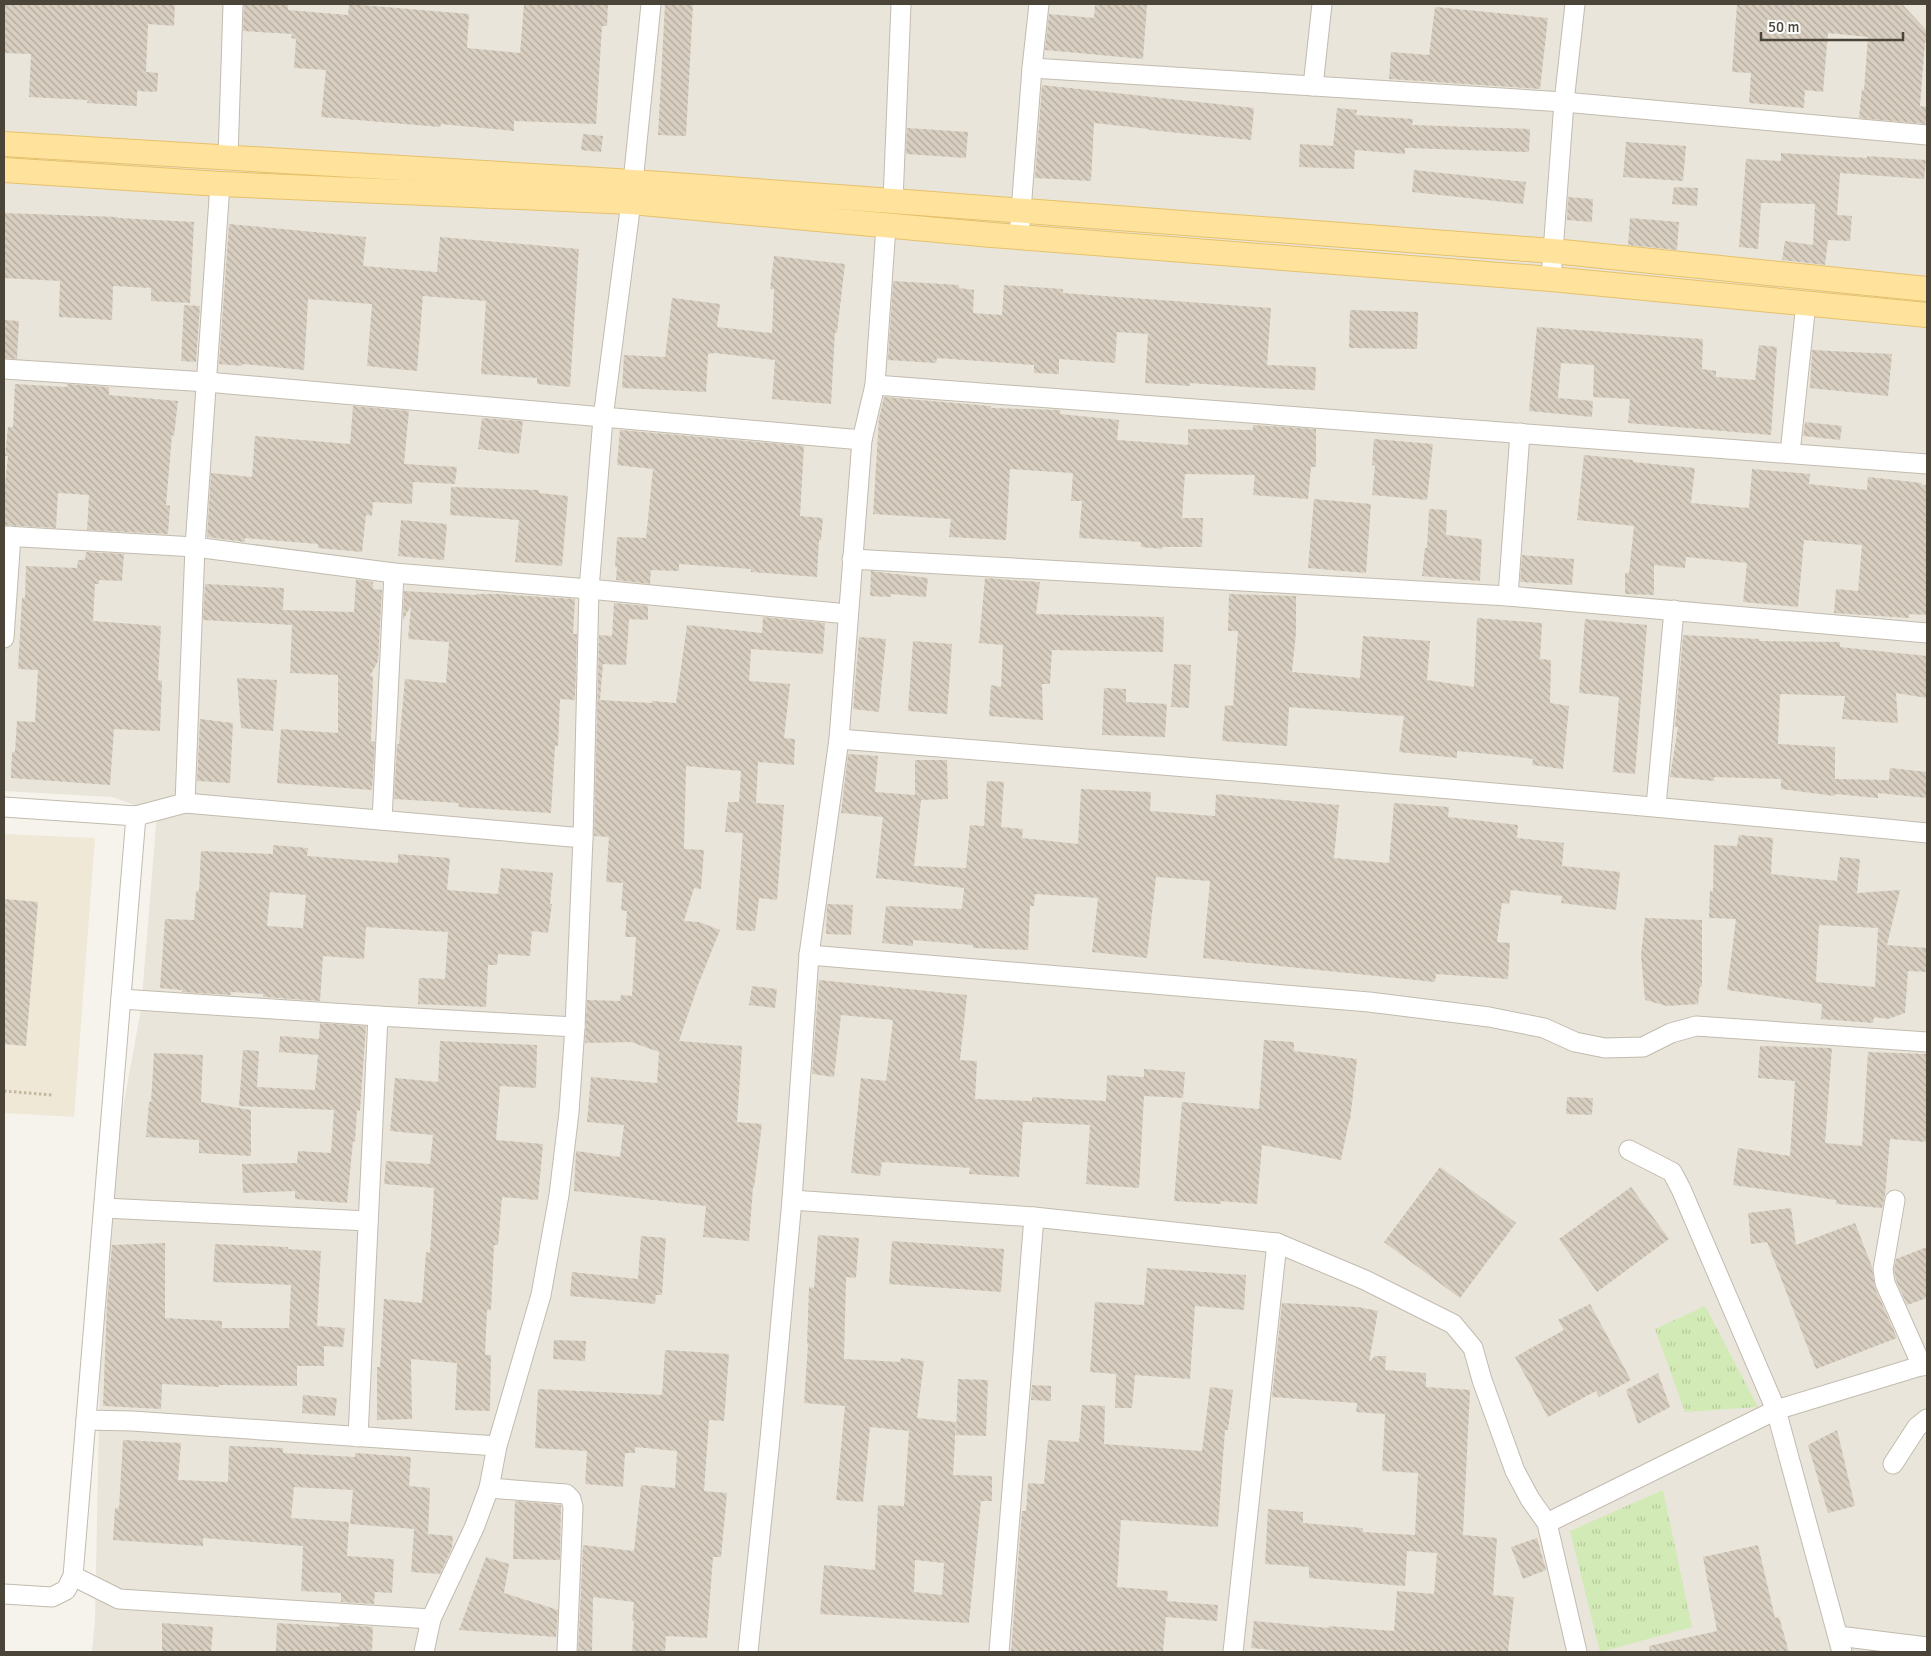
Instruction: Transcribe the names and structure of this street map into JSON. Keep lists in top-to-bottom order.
{
  "scale_bar": "50 m"
}
